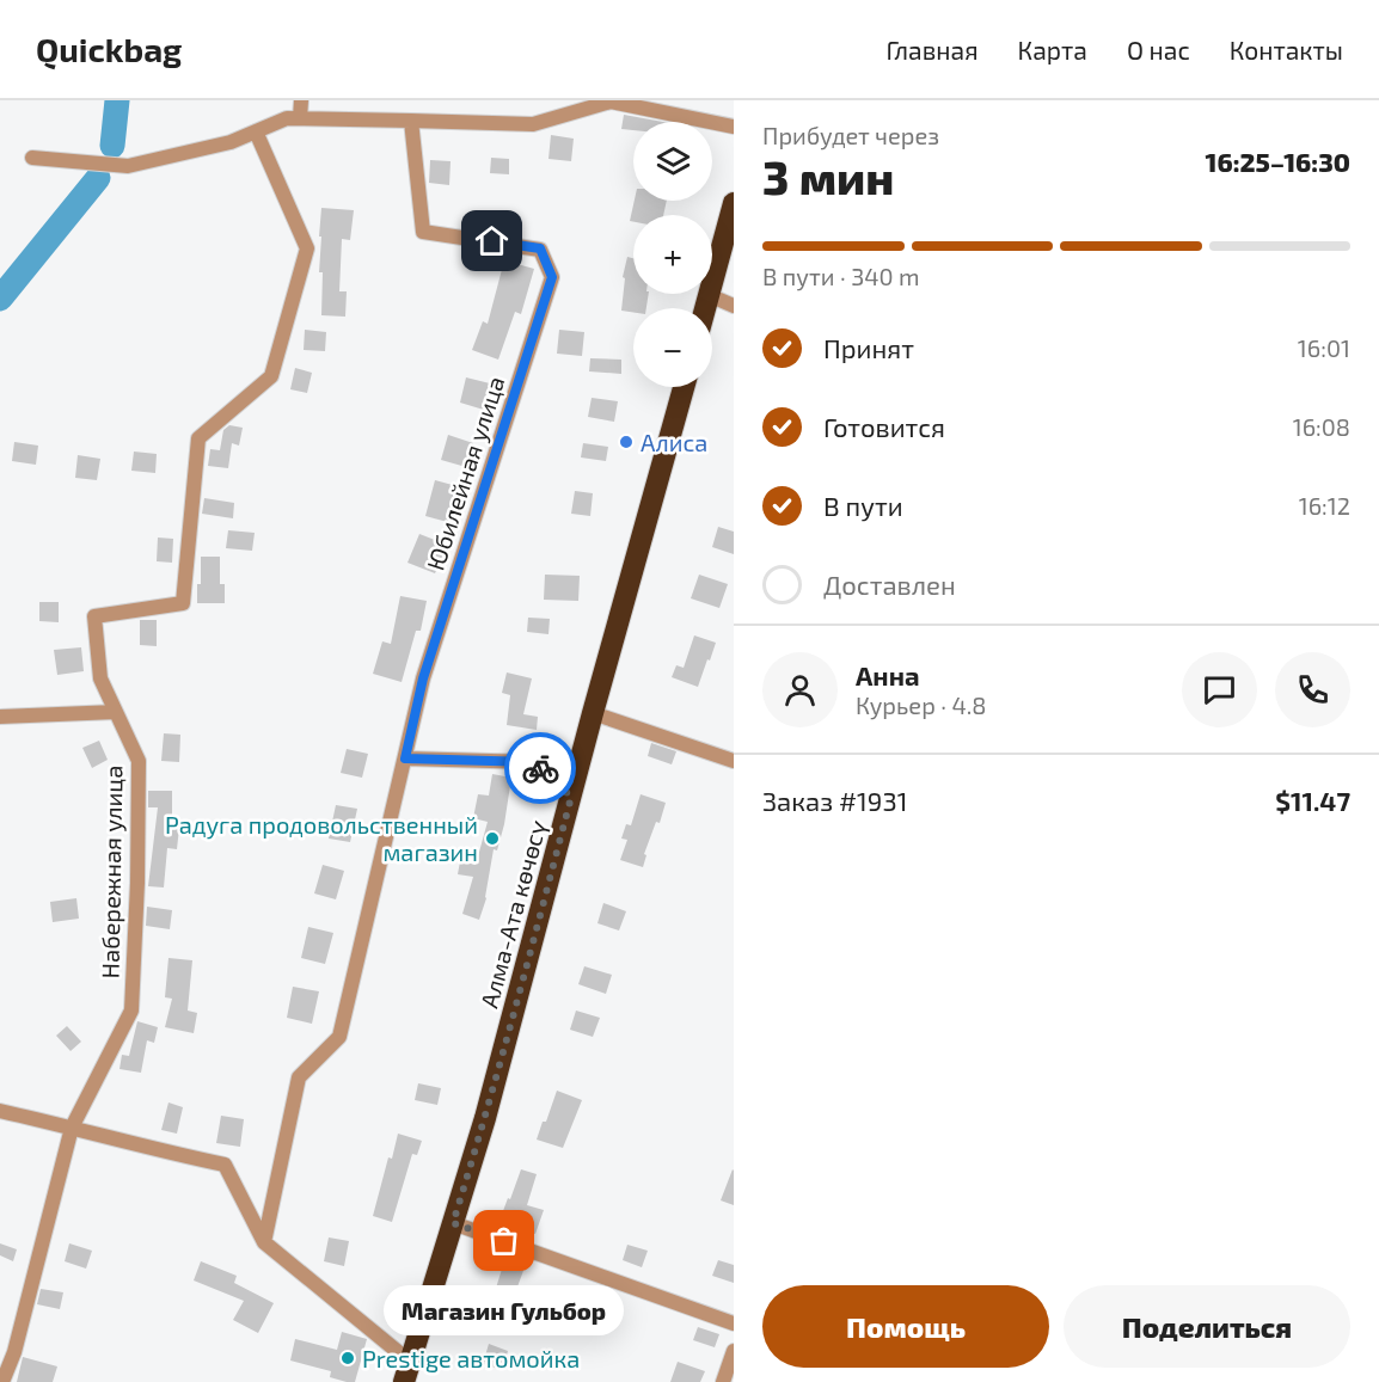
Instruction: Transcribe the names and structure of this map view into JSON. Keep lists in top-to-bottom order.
{
  "streets": {
    "highway": ["Алма-Ата көчөсү"],
    "street": ["Юбилейная улица", "Набережная улица"]
  },
  "places": [
    "Алиса",
    "Радуга продовольственный магазин",
    "Магазин Гульбор",
    "Prestige автомойка"
  ],
  "page": {
    "header": "Quickbag",
    "nav": [
      "Главная",
      "Карта",
      "О нас",
      "Контакты"
    ],
    "heading": ["3 мин", "Прибудет через", "16:25–16:30"],
    "panel": [
      "Анна",
      "Курьер · 4.8",
      "Заказ #1931",
      "$11.47"
    ],
    "map_buttons": ["+", "−"],
    "bar": "В пути · 340 m",
    "list": [
      ["Принят", "16:01"],
      ["Готовится", "16:08"],
      ["В пути", "16:12"],
      "Доставлен"
    ],
    "buttons": ["Помощь", "Поделиться"],
    "bubble": "Магазин Гульбор"
  }
}
